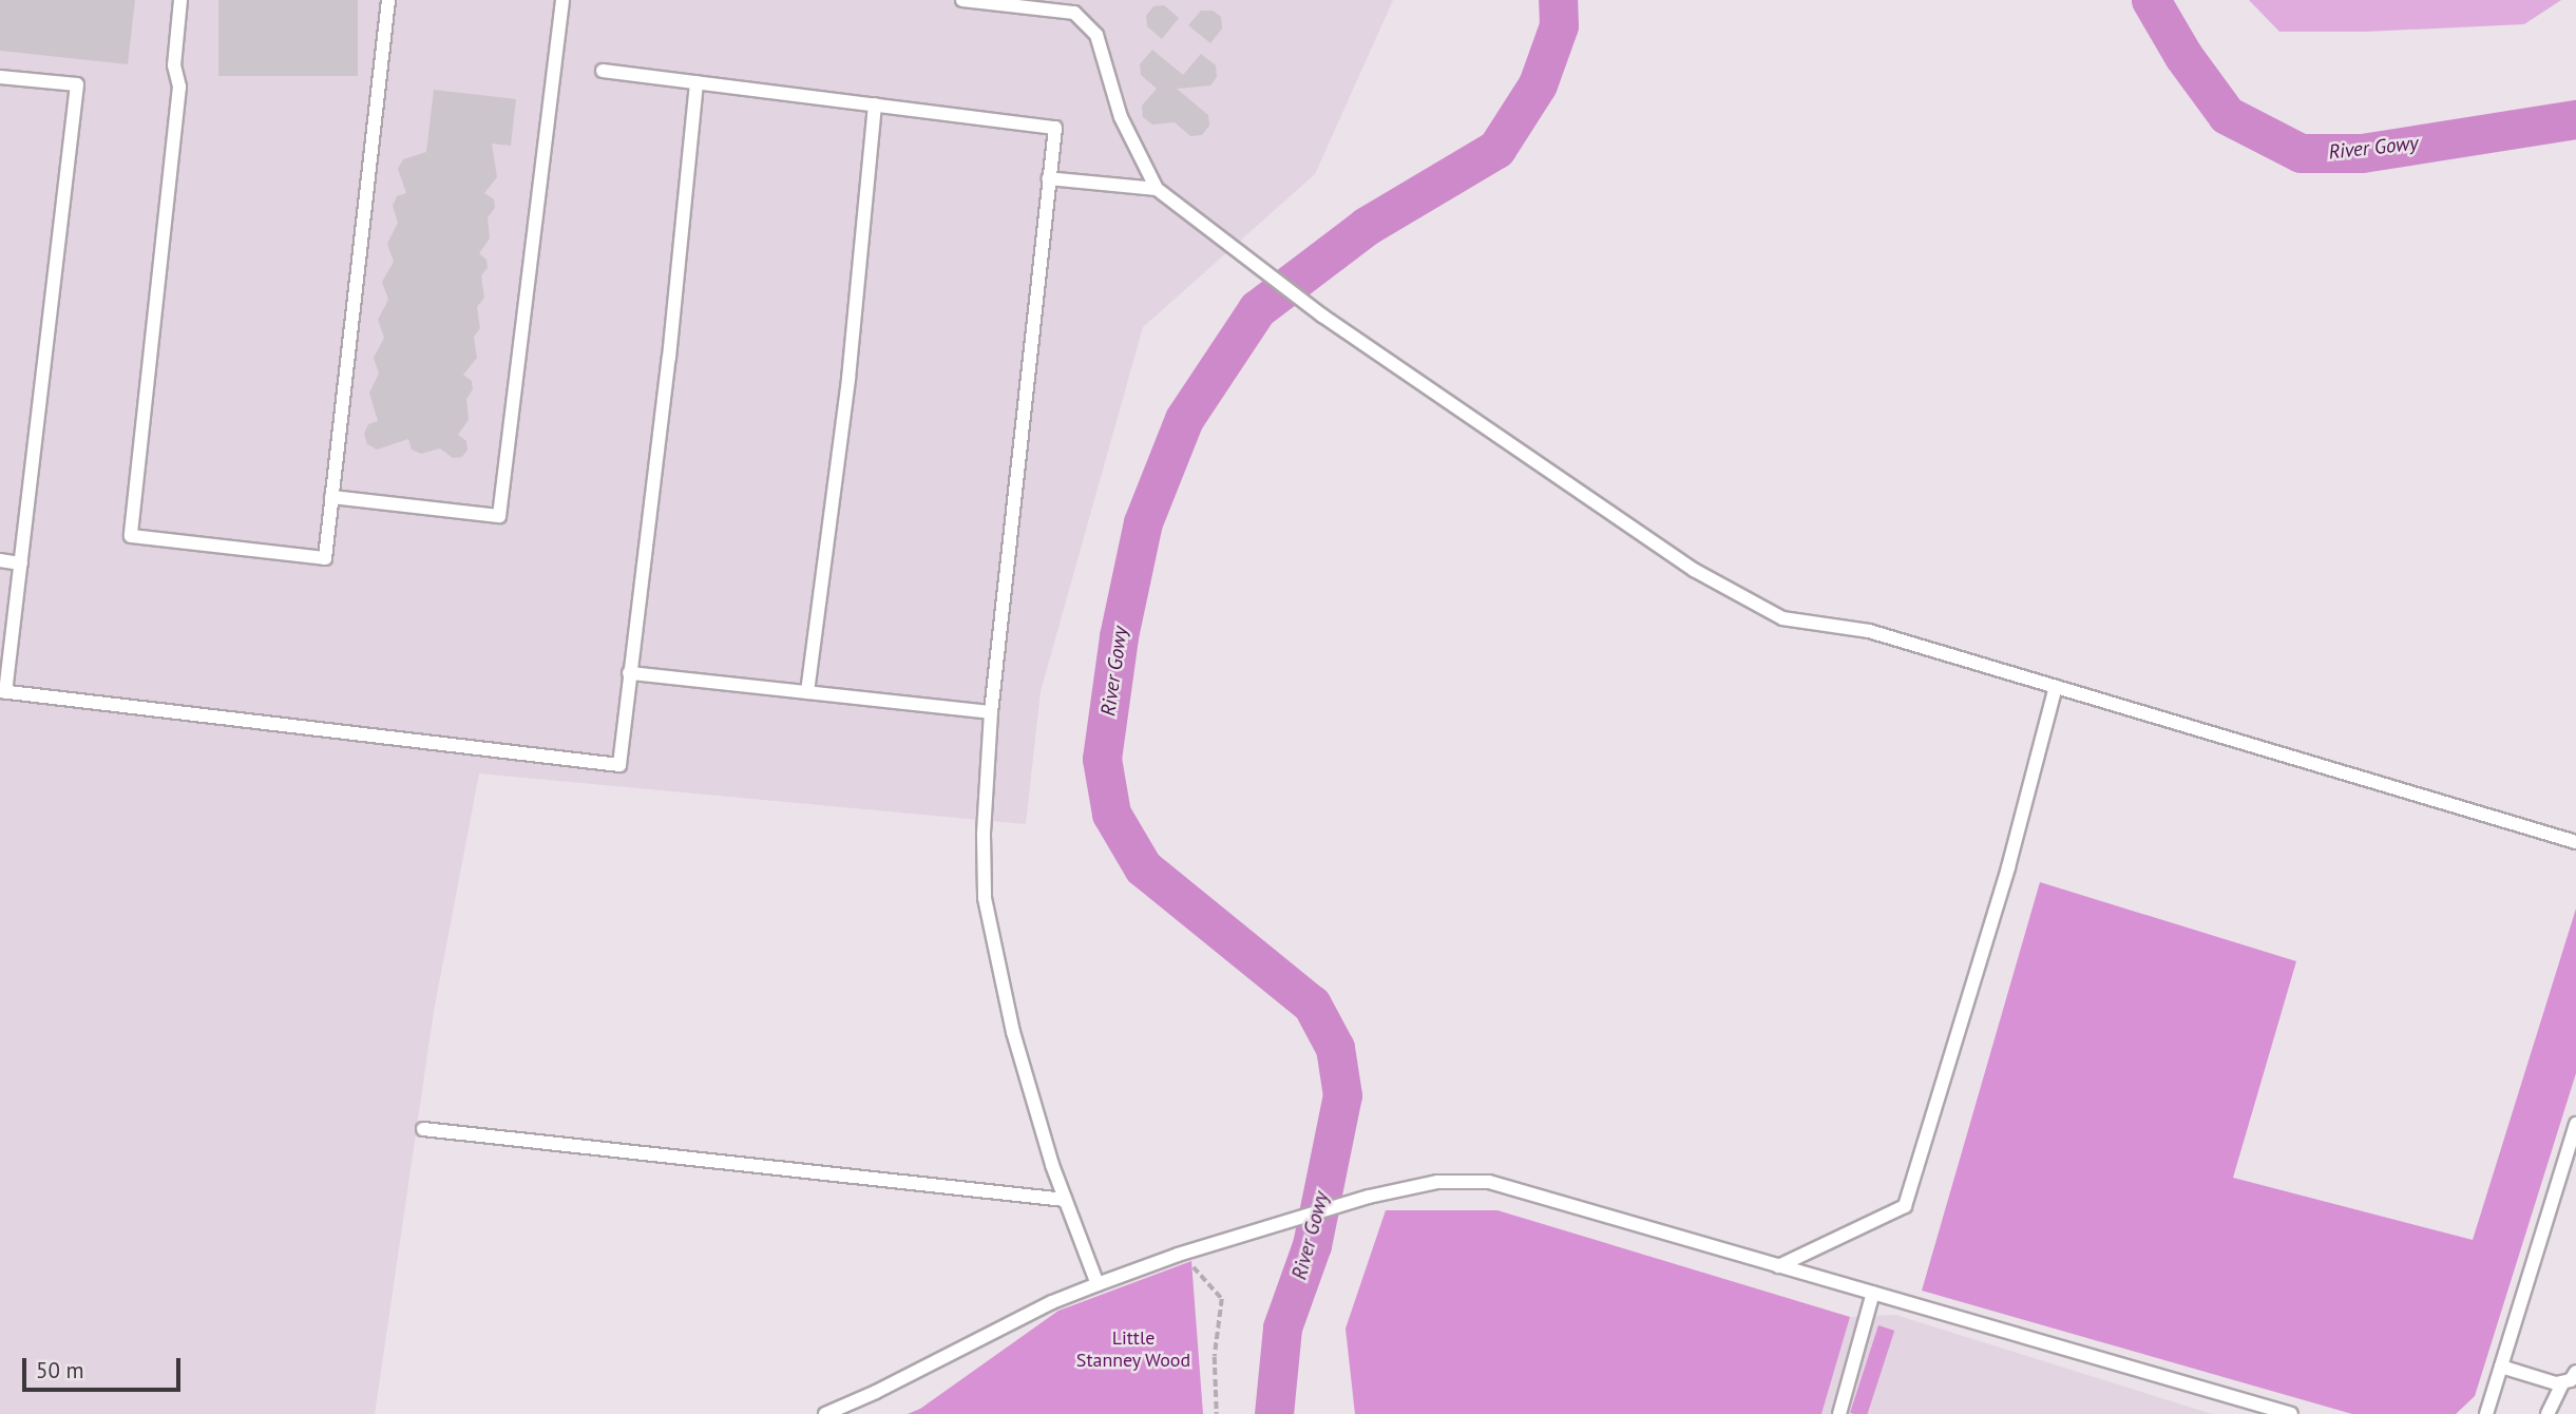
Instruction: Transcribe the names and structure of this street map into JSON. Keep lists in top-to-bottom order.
{
  "water": ["River Gowy"],
  "parks": ["Little Stanney Wood"],
  "scale_bar": "50 m"
}
